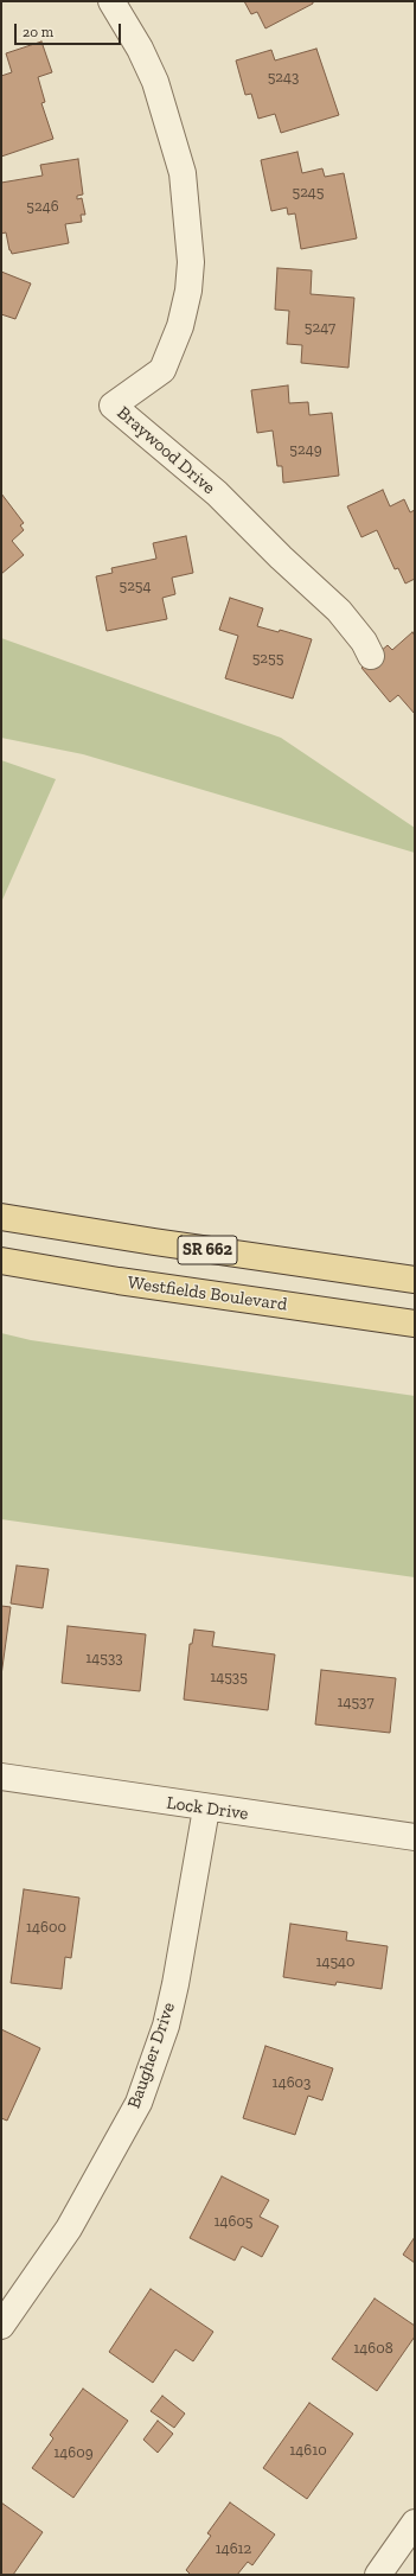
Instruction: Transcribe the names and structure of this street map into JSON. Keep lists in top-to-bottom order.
{
  "streets": {
    "main road": ["SR 662", "Westfields Boulevard"],
    "street": ["Braywood Drive", "Lock Drive", "Baugher Drive"]
  },
  "crossings": [
    ["Lock Drive", "Baugher Drive"]
  ],
  "house_numbers": [
    "5243",
    "5245",
    "5246",
    "5247",
    "5249",
    "5254",
    "5255",
    "14533",
    "14535",
    "14537",
    "14600",
    "14540",
    "14603",
    "14605",
    "14608",
    "14610",
    "14609",
    "14612"
  ],
  "scale_bar": "20 m"
}
